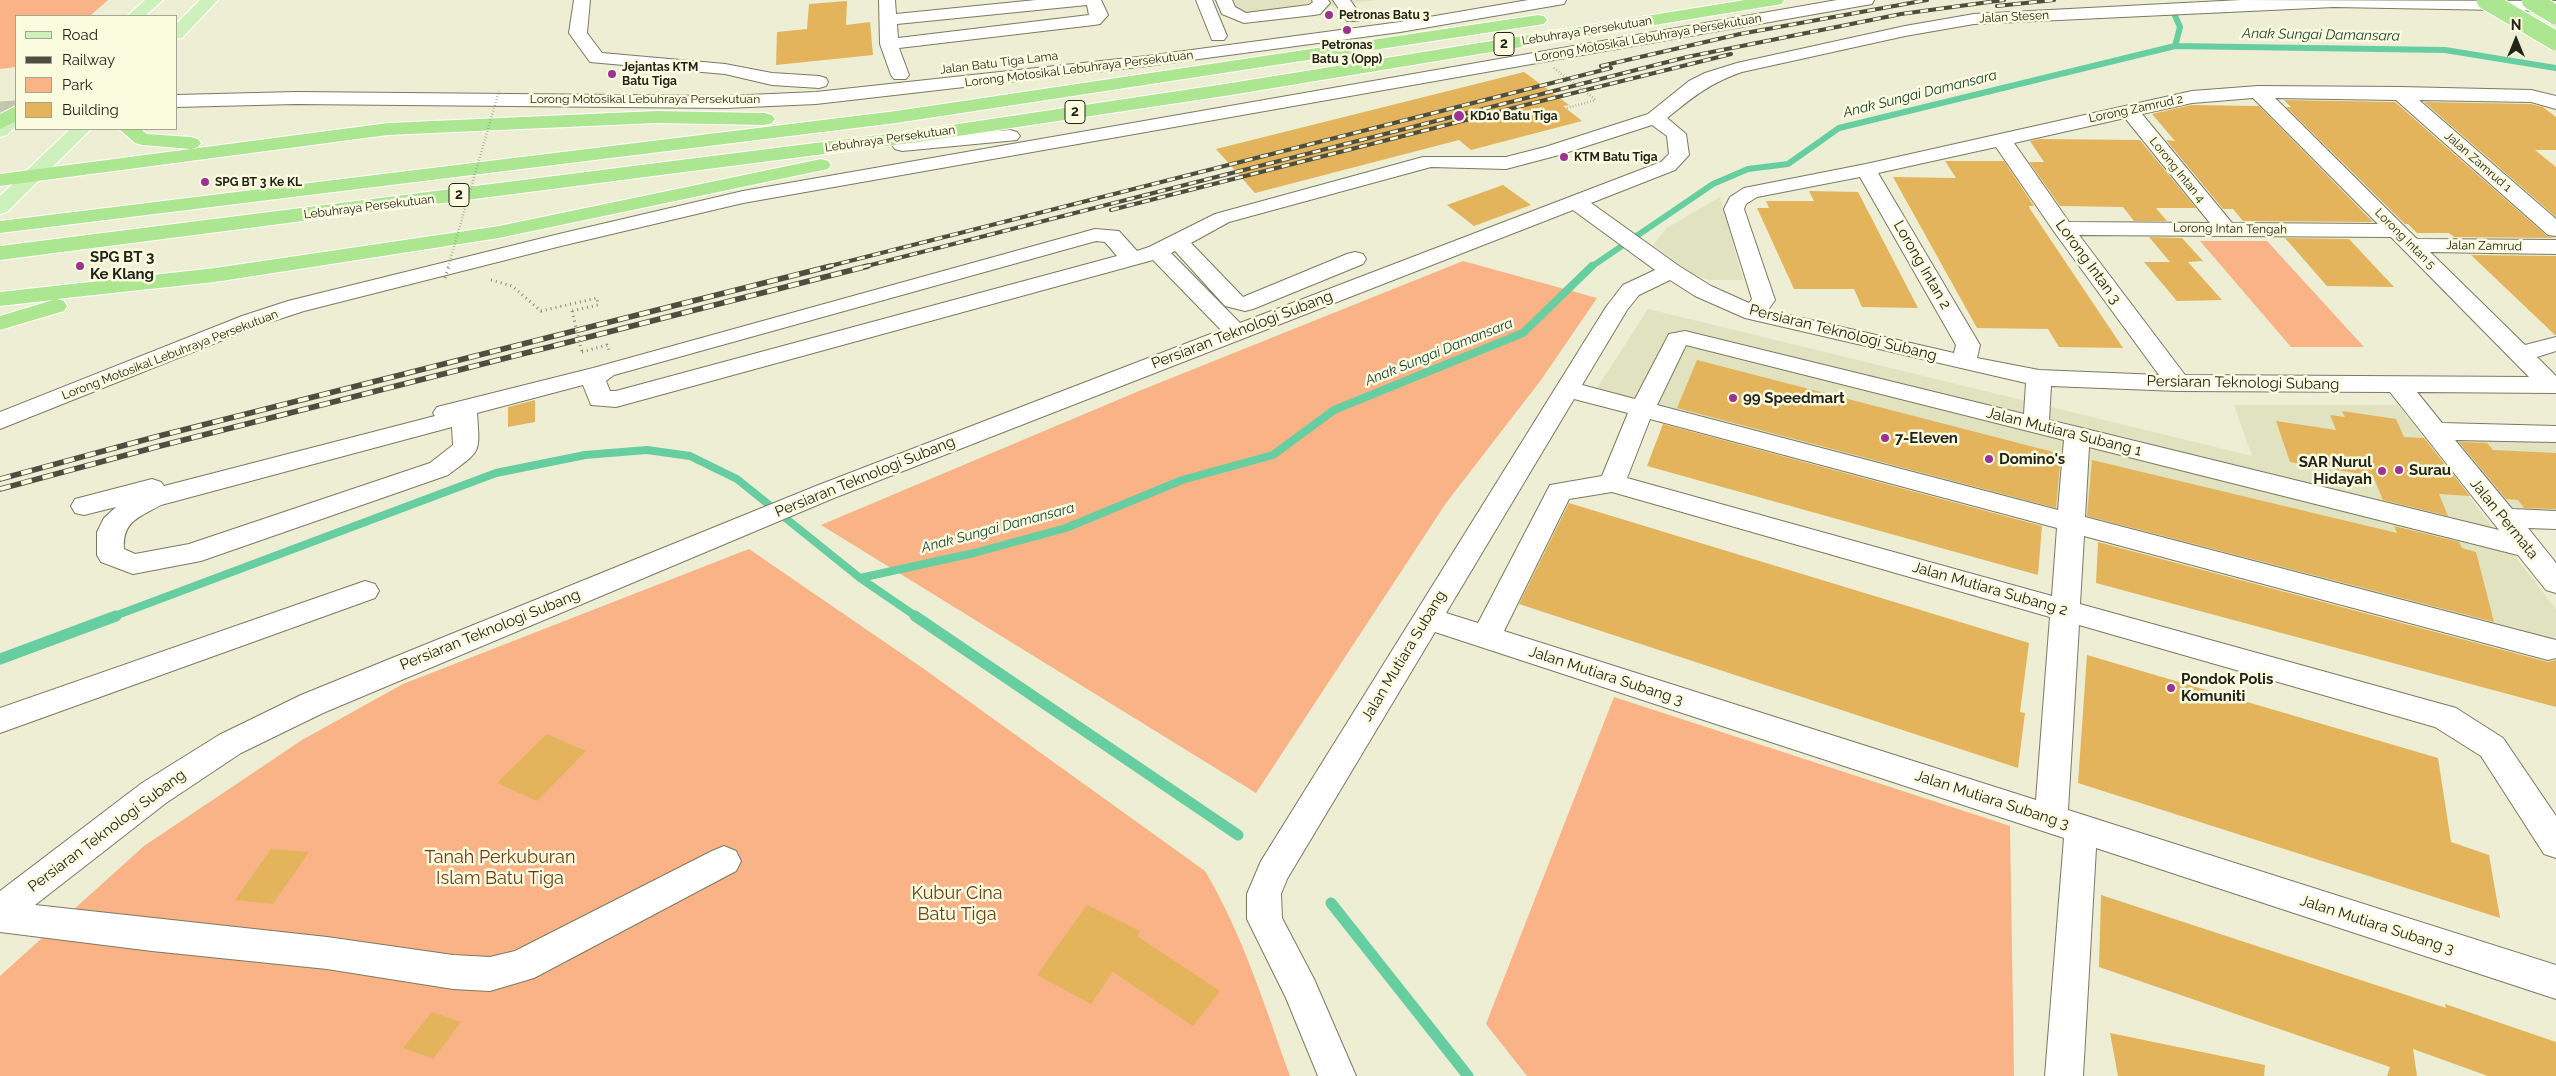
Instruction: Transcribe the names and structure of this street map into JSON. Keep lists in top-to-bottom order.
{
  "streets": {
    "highway": ["Lebuhraya Persekutuan", "2"],
    "street": [
      "Jalan Stesen",
      "Lorong Motosikal Lebuhraya Persekutuan",
      "Jalan Batu Tiga Lama",
      "Lorong Zamrud 2",
      "Jalan Zamrud 1",
      "Lorong Intan 4",
      "Lorong Intan Tengah",
      "Lorong Intan 5",
      "Jalan Zamrud",
      "Lorong Intan 3",
      "Lorong Intan 2",
      "Persiaran Teknologi Subang",
      "Jalan Mutiara Subang 1",
      "Jalan Permata",
      "Jalan Mutiara Subang 2",
      "Jalan Mutiara Subang",
      "Jalan Mutiara Subang 3"
    ]
  },
  "crossings": [
    ["Lebuhraya Persekutuan", "Lorong Motosikal Lebuhraya Persekutuan"],
    ["Lorong Zamrud 2", "Jalan Zamrud 1"],
    ["Lorong Zamrud 2", "Lorong Intan 4"],
    ["Lorong Zamrud 2", "Lorong Intan 5"],
    ["Lorong Zamrud 2", "Lorong Intan 3"],
    ["Lorong Zamrud 2", "Lorong Intan 2"],
    ["Lorong Zamrud 2", "Persiaran Teknologi Subang"],
    ["Lorong Intan 4", "Lorong Intan Tengah"],
    ["Lorong Intan Tengah", "Lorong Intan 5"],
    ["Lorong Intan Tengah", "Jalan Zamrud"],
    ["Lorong Intan Tengah", "Lorong Intan 3"],
    ["Lorong Intan 5", "Jalan Zamrud"],
    ["Lorong Intan 5", "Persiaran Teknologi Subang"],
    ["Lorong Intan 3", "Persiaran Teknologi Subang"],
    ["Lorong Intan 2", "Persiaran Teknologi Subang"],
    ["Persiaran Teknologi Subang", "Jalan Permata"],
    ["Persiaran Teknologi Subang", "Jalan Mutiara Subang"],
    ["Jalan Mutiara Subang 1", "Jalan Permata"],
    ["Jalan Mutiara Subang", "Jalan Mutiara Subang 3"]
  ],
  "water": ["Anak Sungai Damansara"],
  "parks": ["Tanah Perkuburan Islam Batu Tiga", "Kubur Cina Batu Tiga"],
  "places": [
    "Petronas Batu 3",
    "Petronas Batu 3 (Opp)",
    "Jejantas KTM Batu Tiga",
    "KD10 Batu Tiga",
    "KTM Batu Tiga",
    "SPG BT 3 Ke KL",
    "SPG BT 3 Ke Klang",
    "99 Speedmart",
    "7-Eleven",
    "Domino's",
    "Surau",
    "SAR Nurul Hidayah",
    "Pondok Polis Komuniti"
  ],
  "legend": [
    "Road",
    "Railway",
    "Park",
    "Building"
  ],
  "north": "top"
}
